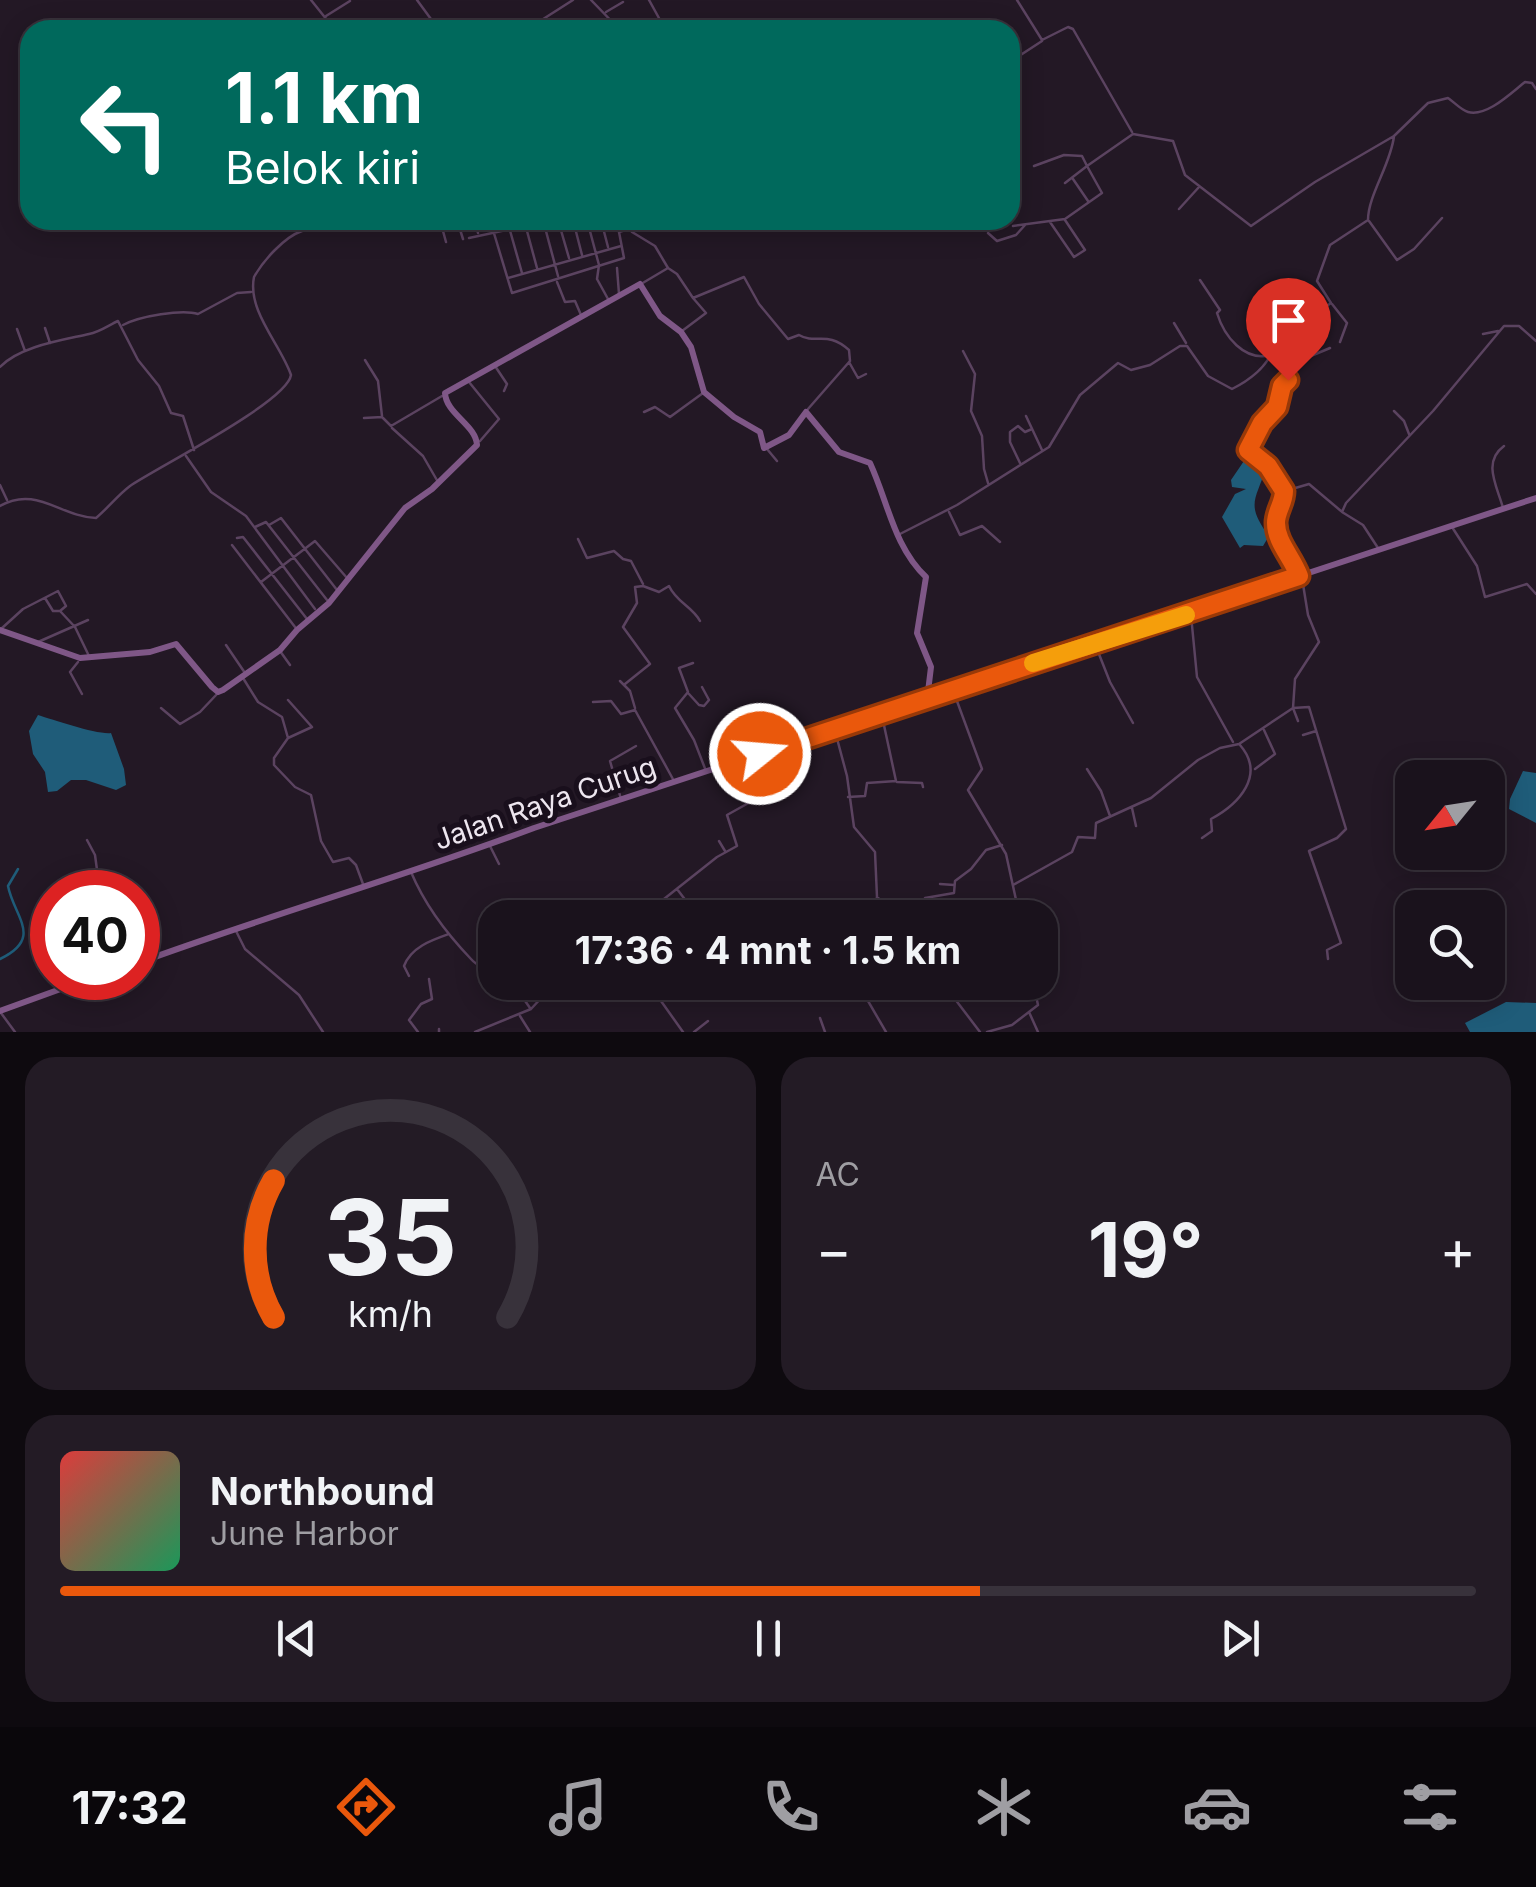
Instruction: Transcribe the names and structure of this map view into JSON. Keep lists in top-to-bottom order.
{
  "streets": {
    "street": ["Jalan Raya Curug"]
  },
  "north": "bottom left",
  "page": {
    "turn": ["1.1 km", "Belok kiri"],
    "limit": "40",
    "trip": "17:36 · 4 mnt · 1.5 km",
    "tile": "AC",
    "heat": ["−", "19°", "+"],
    "song": ["Northbound", "June Harbor"],
    "tabs": "17:32",
    "gauge": ["35", "km/h"]
  }
}
